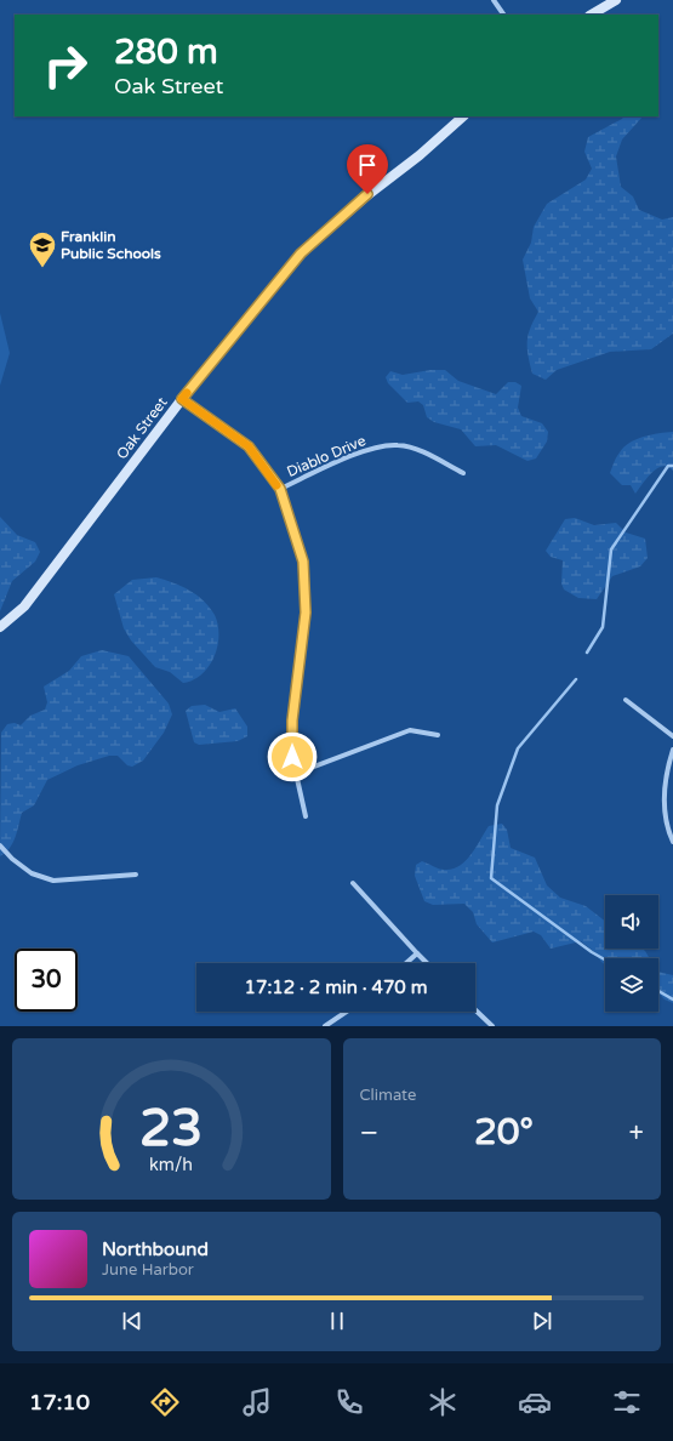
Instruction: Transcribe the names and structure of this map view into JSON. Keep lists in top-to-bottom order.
{
  "streets": {
    "main road": ["Oak Street"],
    "street": ["Diablo Drive"]
  },
  "places": {
    "school or university": ["Franklin Public Schools"]
  },
  "page": {
    "turn": ["280 m", "Oak Street"],
    "limit": "30",
    "trip": "17:12 · 2 min · 470 m",
    "tile": "Climate",
    "heat": ["−", "20°", "+"],
    "song": ["Northbound", "June Harbor"],
    "tabs": "17:10",
    "gauge": ["23", "km/h"]
  }
}
